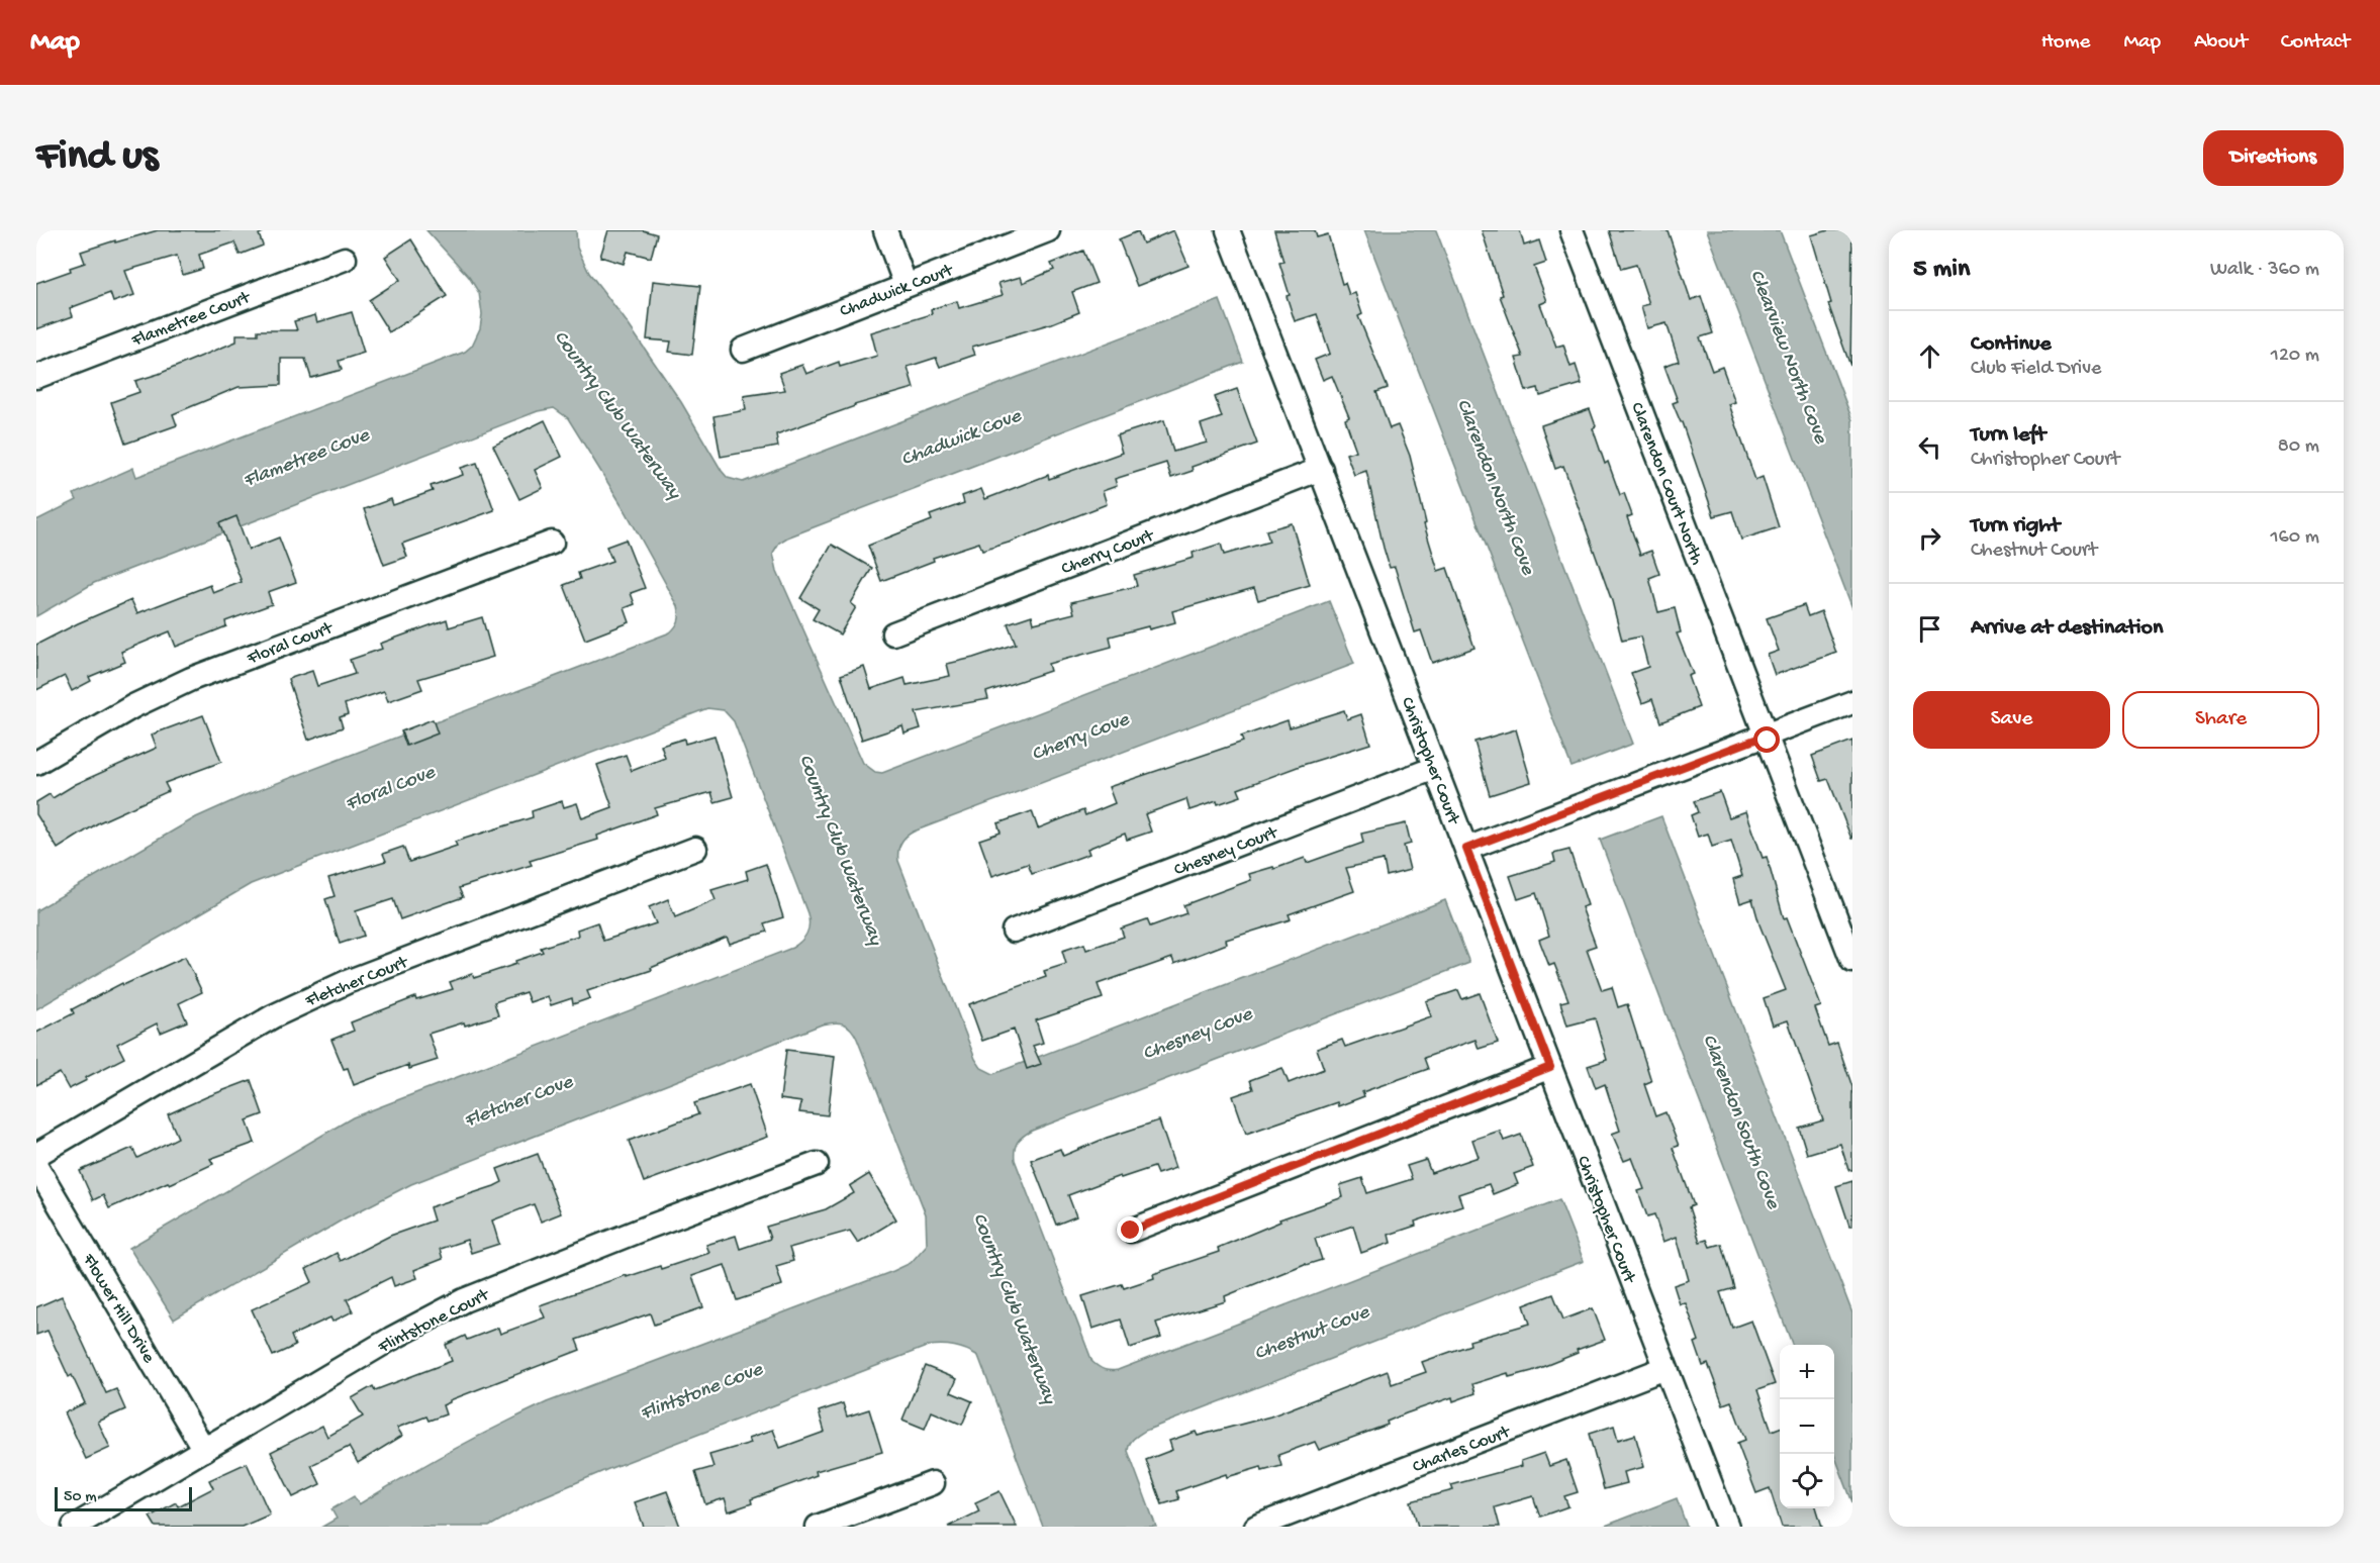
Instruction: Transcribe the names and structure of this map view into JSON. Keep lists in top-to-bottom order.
{
  "streets": {
    "street": [
      "Chadwick Court",
      "Flametree Court",
      "Clarendon Court North",
      "Cherry Court",
      "Floral Court",
      "Christopher Court",
      "Chesney Court",
      "Fletcher Court",
      "Flower Hill Drive",
      "Flintstone Court",
      "Charles Court"
    ]
  },
  "crossings": [
    ["Cherry Court", "Christopher Court"],
    ["Christopher Court", "Chesney Court"],
    ["Christopher Court", "Charles Court"],
    ["Flower Hill Drive", "Flintstone Court"]
  ],
  "water": [
    "Clearview North Cove",
    "Country Club Waterway",
    "Chadwick Cove",
    "Flametree Cove",
    "Clarendon North Cove",
    "Cherry Cove",
    "Floral Cove",
    "Chesney Cove",
    "Fletcher Cove",
    "Clarendon South Cove",
    "Chestnut Cove",
    "Flintstone Cove"
  ],
  "scale_bar": "50 m",
  "page": {
    "header": "Map",
    "nav": [
      "Home",
      "Map",
      "About",
      "Contact"
    ],
    "buttons": [
      "Directions",
      ["Save", "Share"]
    ],
    "title": "Find us",
    "heading": ["5 min", "Walk · 360 m"],
    "list": [
      ["Continue", "Club Field Drive", "120 m"],
      ["Turn left", "Christopher Court", "80 m"],
      ["Turn right", "Chestnut Court", "160 m"],
      "Arrive at destination"
    ],
    "map_buttons": ["+", "−"],
    "scale": "50 m"
  }
}
